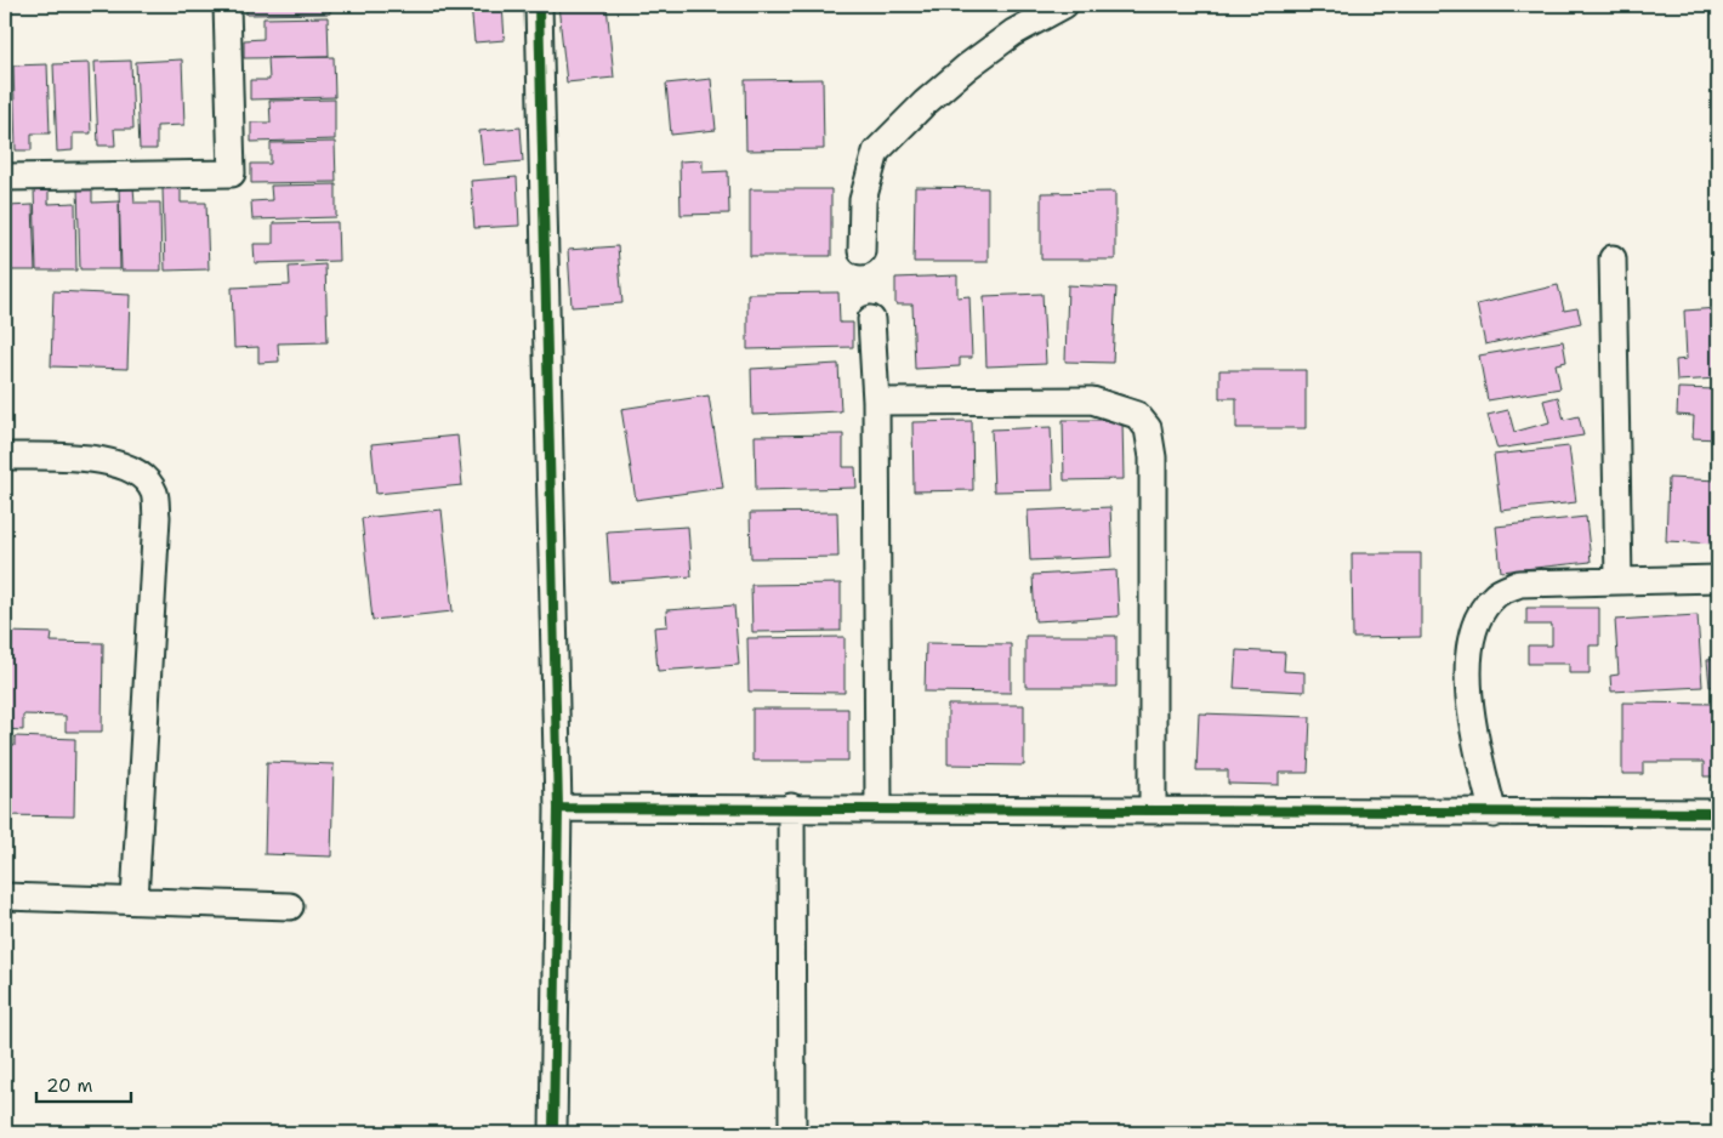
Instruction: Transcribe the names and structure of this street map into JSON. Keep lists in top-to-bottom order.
{
  "scale_bar": "20 m"
}
